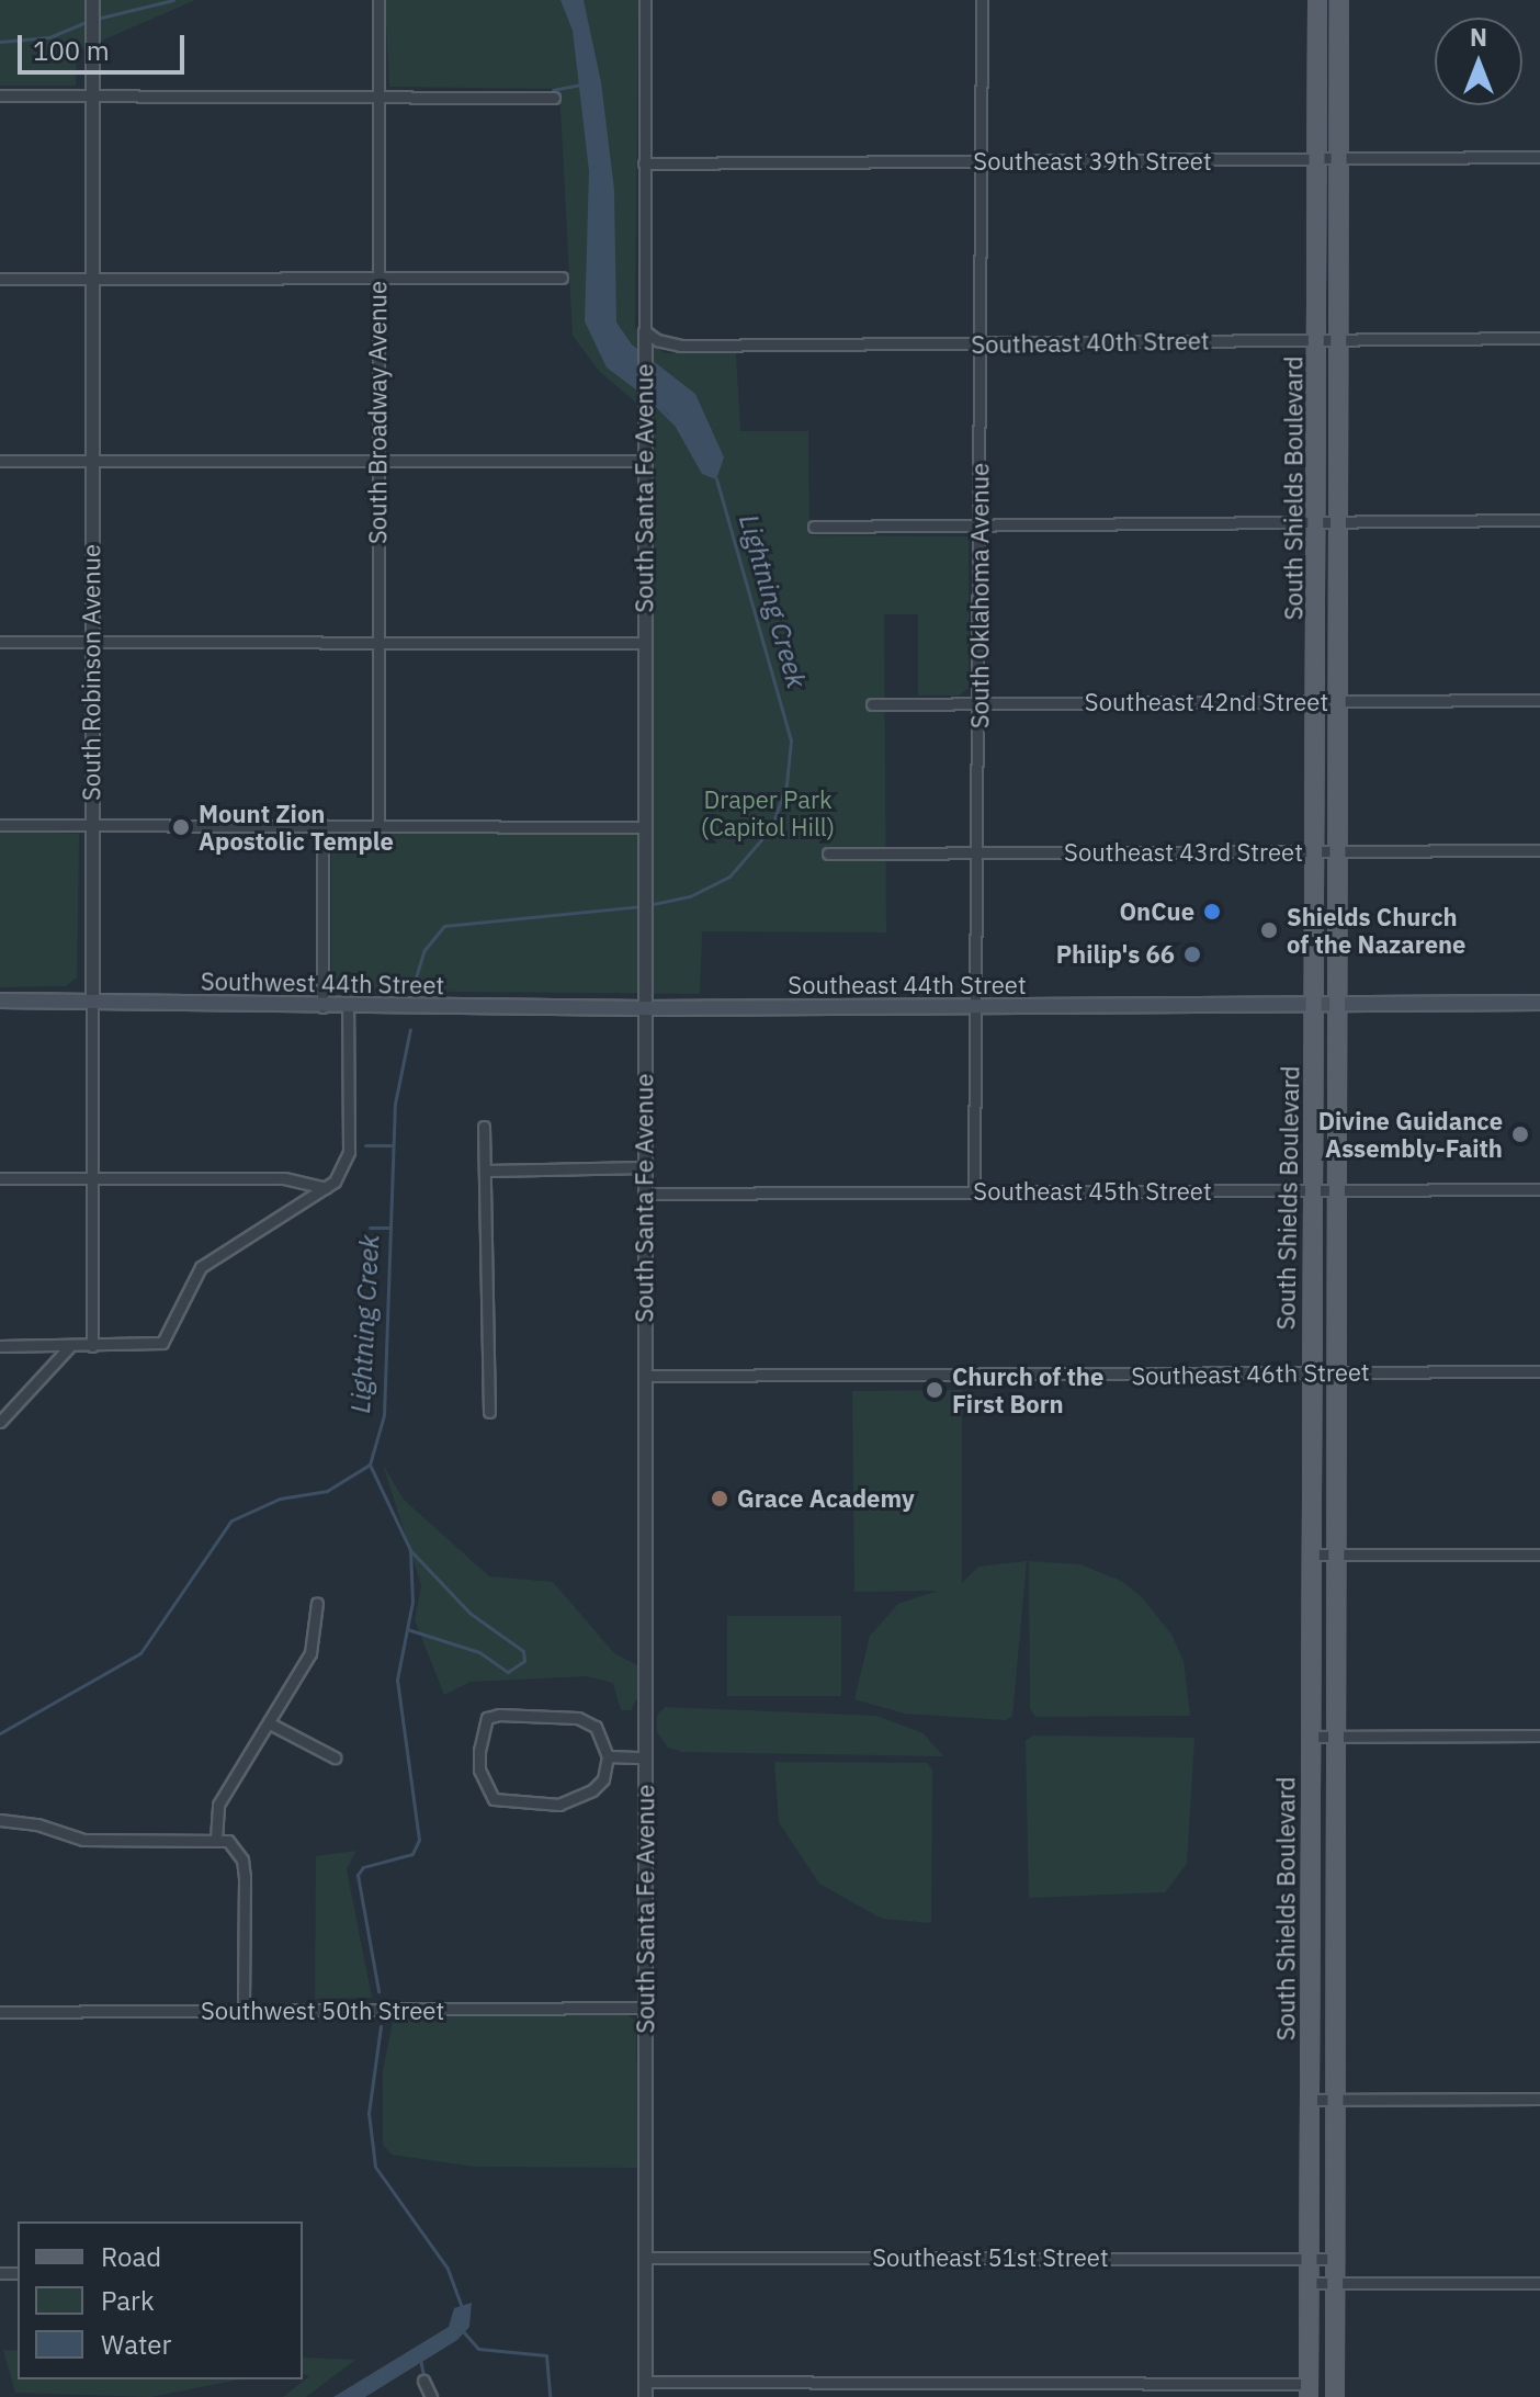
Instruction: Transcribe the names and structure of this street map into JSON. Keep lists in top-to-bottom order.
{
  "streets": {
    "main road": ["South Shields Boulevard", "Southwest 44th Street", "Southeast 44th Street"],
    "street": [
      "Southeast 39th Street",
      "Southeast 40th Street",
      "South Broadway Avenue",
      "South Santa Fe Avenue",
      "South Oklahoma Avenue",
      "South Robinson Avenue",
      "Southeast 42nd Street",
      "Southeast 43rd Street",
      "Southeast 45th Street",
      "Southeast 46th Street",
      "Southwest 50th Street",
      "Southeast 51st Street"
    ]
  },
  "crossings": [
    ["Southeast 39th Street", "South Santa Fe Avenue"],
    ["Southeast 39th Street", "South Shields Boulevard"],
    ["Southeast 39th Street", "South Oklahoma Avenue"],
    ["Southeast 40th Street", "South Santa Fe Avenue"],
    ["Southeast 40th Street", "South Shields Boulevard"],
    ["Southeast 40th Street", "South Oklahoma Avenue"],
    ["South Santa Fe Avenue", "Southwest 44th Street"],
    ["South Santa Fe Avenue", "Southeast 44th Street"],
    ["South Santa Fe Avenue", "Southeast 45th Street"],
    ["South Santa Fe Avenue", "Southeast 46th Street"],
    ["South Santa Fe Avenue", "Southwest 50th Street"],
    ["South Santa Fe Avenue", "Southeast 51st Street"],
    ["South Shields Boulevard", "Southeast 42nd Street"],
    ["South Shields Boulevard", "Southeast 43rd Street"],
    ["South Shields Boulevard", "Southeast 44th Street"],
    ["South Shields Boulevard", "Southeast 45th Street"],
    ["South Shields Boulevard", "Southeast 46th Street"],
    ["South Shields Boulevard", "Southeast 51st Street"],
    ["South Oklahoma Avenue", "Southeast 42nd Street"],
    ["South Oklahoma Avenue", "Southeast 43rd Street"],
    ["South Oklahoma Avenue", "Southeast 44th Street"],
    ["South Oklahoma Avenue", "Southeast 45th Street"],
    ["South Robinson Avenue", "Southwest 44th Street"],
    ["Southwest 44th Street", "Southeast 44th Street"]
  ],
  "water": ["Lightning Creek"],
  "parks": ["Draper Park (Capitol Hill)"],
  "places": [
    "Mount Zion Apostolic Temple",
    "OnCue",
    "Shields Church of the Nazarene",
    "Philip's 66",
    "Divine Guidance Assembly-Faith",
    "Church of the First Born",
    "Grace Academy"
  ],
  "legend": ["Road", "Park", "Water"],
  "scale_bar": "100 m",
  "north": "top"
}
